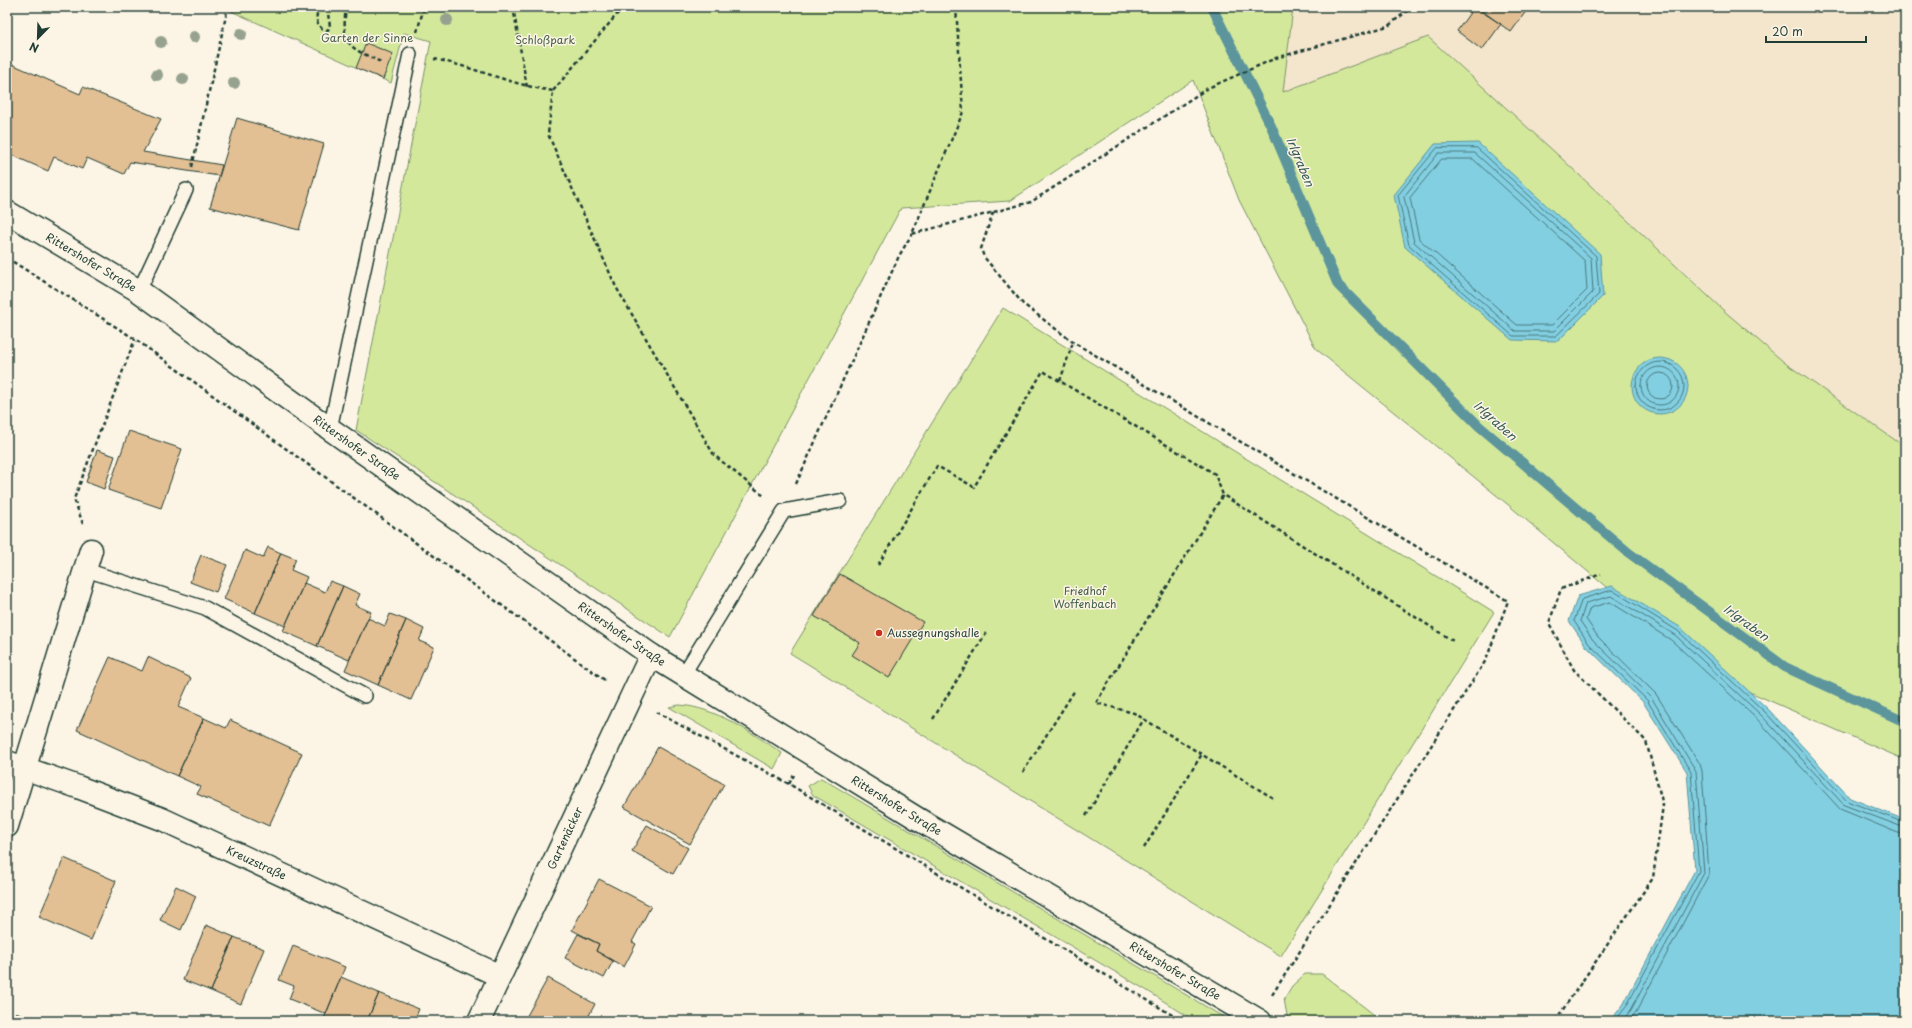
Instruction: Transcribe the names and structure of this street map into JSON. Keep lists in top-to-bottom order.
{
  "streets": {
    "street": ["Rittershofer Straße", "Gartenäcker", "Kreuzstraße"]
  },
  "crossings": [
    ["Rittershofer Straße", "Gartenäcker"],
    ["Gartenäcker", "Kreuzstraße"]
  ],
  "water": ["Irlgraben"],
  "parks": ["Garten der Sinne", "Schloßpark", "Friedhof Woffenbach"],
  "places": ["Aussegnungshalle"],
  "scale_bar": "20 m",
  "north": "bottom left"
}
